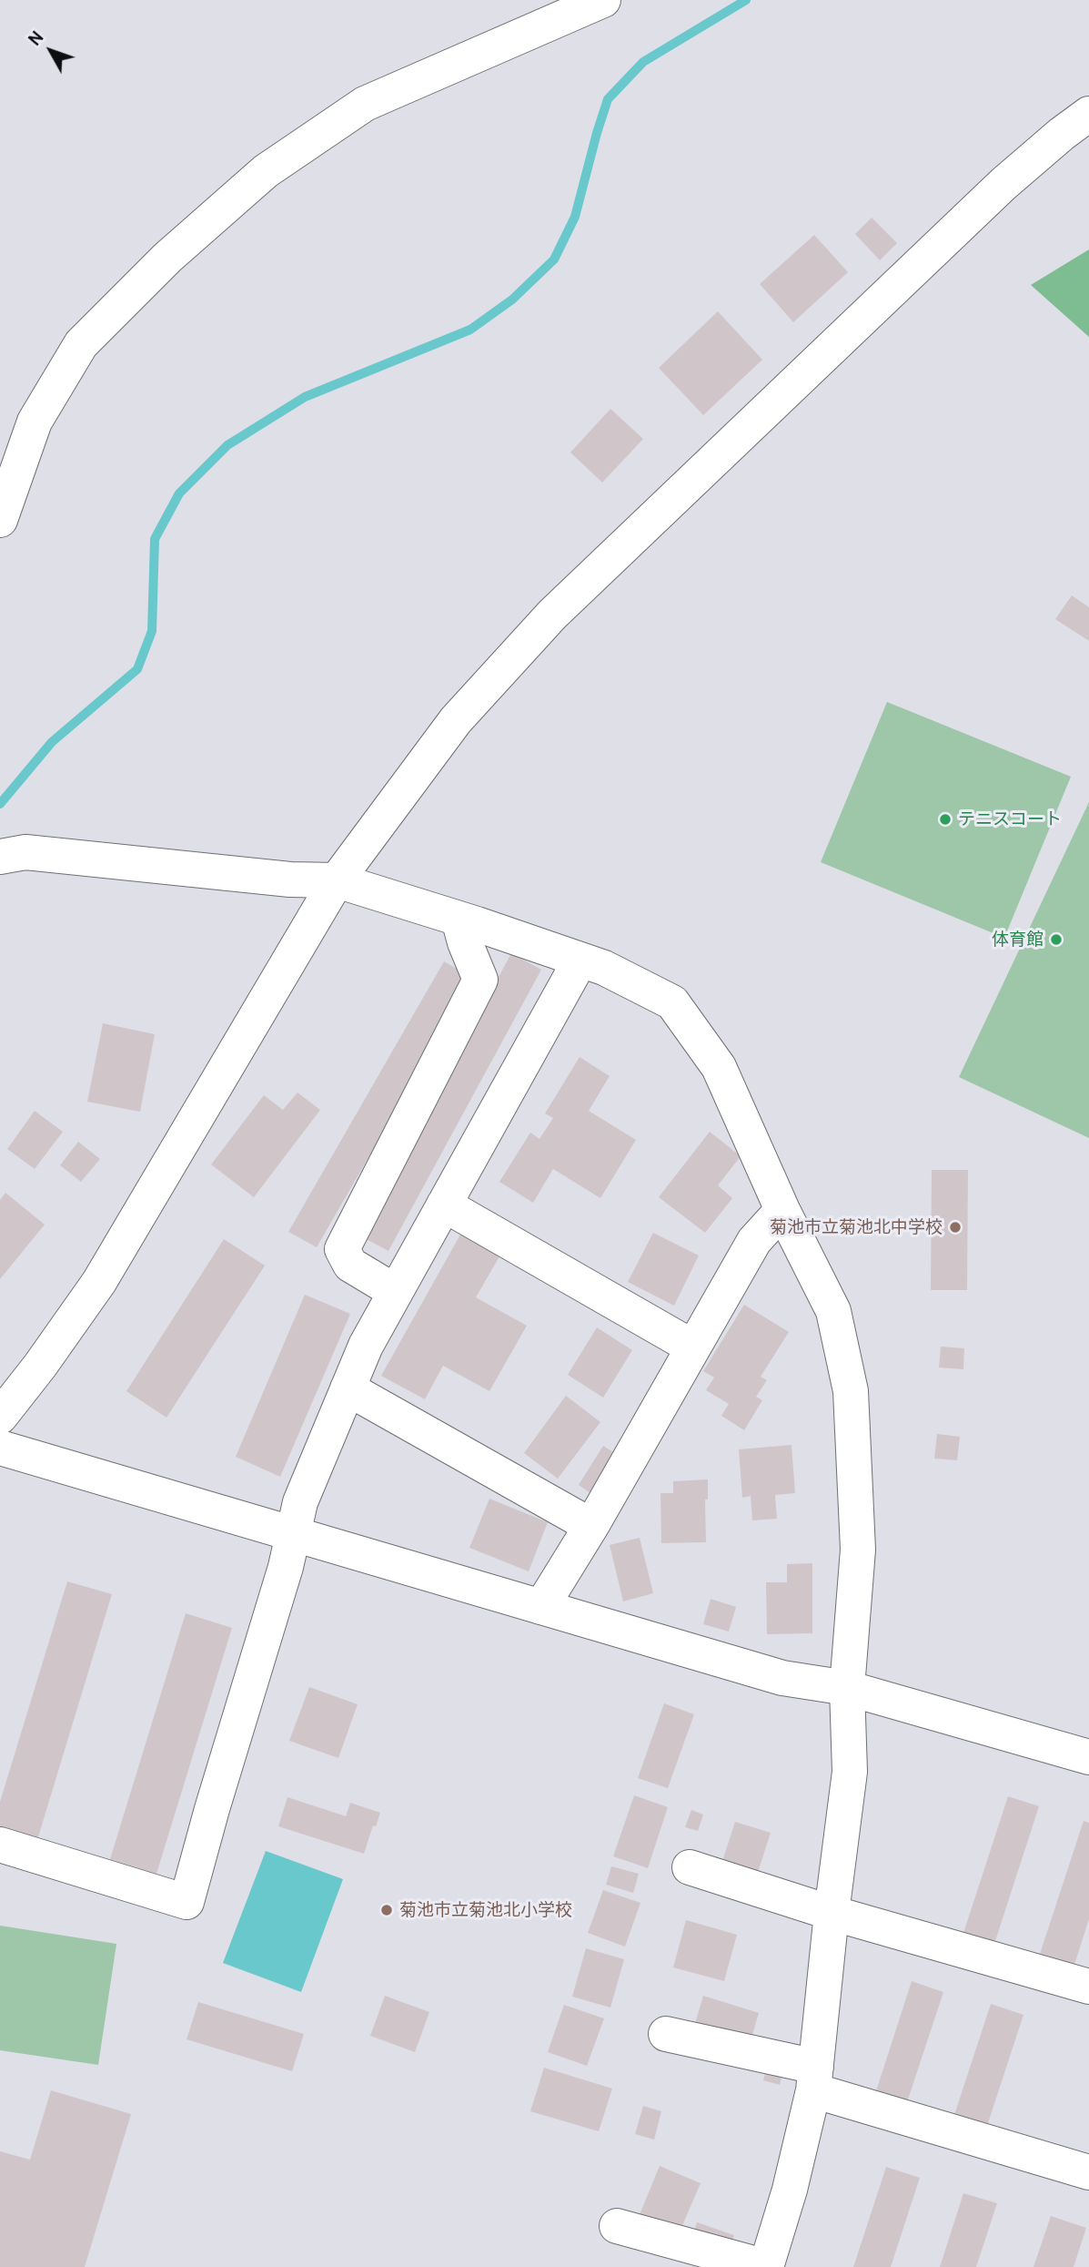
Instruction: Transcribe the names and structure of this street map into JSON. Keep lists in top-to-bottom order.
{
  "places": [
    "テニスコート",
    "体育館",
    "菊池市立菊池北中学校",
    "菊池市立菊池北小学校"
  ],
  "north": "top left"
}
